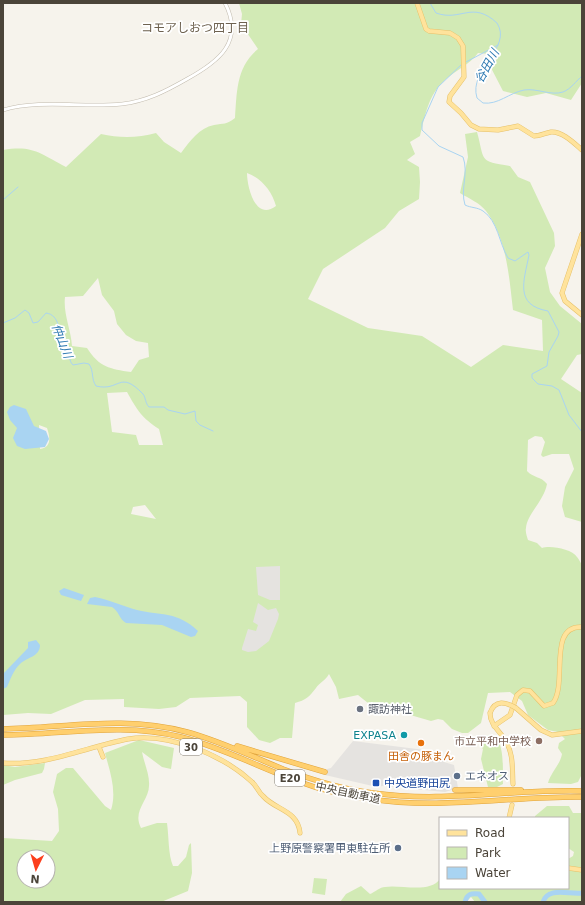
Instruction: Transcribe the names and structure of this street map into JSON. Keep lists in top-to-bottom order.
{
  "streets": {
    "highway": ["E20", "中央自動車道"],
    "main road": ["30"]
  },
  "districts": ["コモアしおつ四丁目"],
  "water": ["谷田川", "仲山川"],
  "places": {
    "other": [
      "諏訪神社",
      "EXPASA",
      "市立平和中学校",
      "田舎の豚まん",
      "エネオス",
      "上野原警察署甲東駐在所"
    ],
    "transit": ["中央道野田尻"]
  },
  "legend": ["Road", "Park", "Water"],
  "north": "bottom"
}
